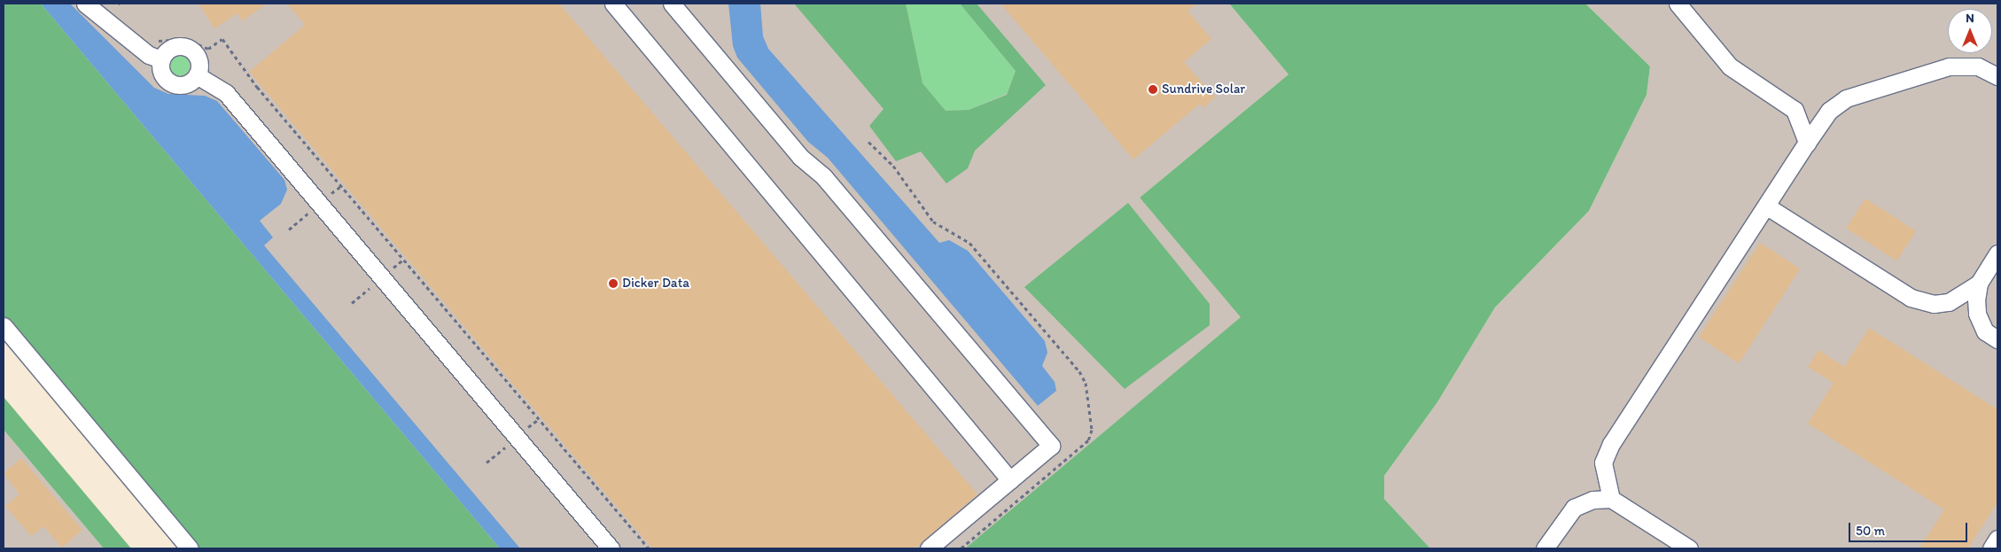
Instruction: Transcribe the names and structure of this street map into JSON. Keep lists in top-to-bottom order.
{
  "places": ["Sundrive Solar", "Dicker Data"],
  "scale_bar": "50 m",
  "north": "top"
}
